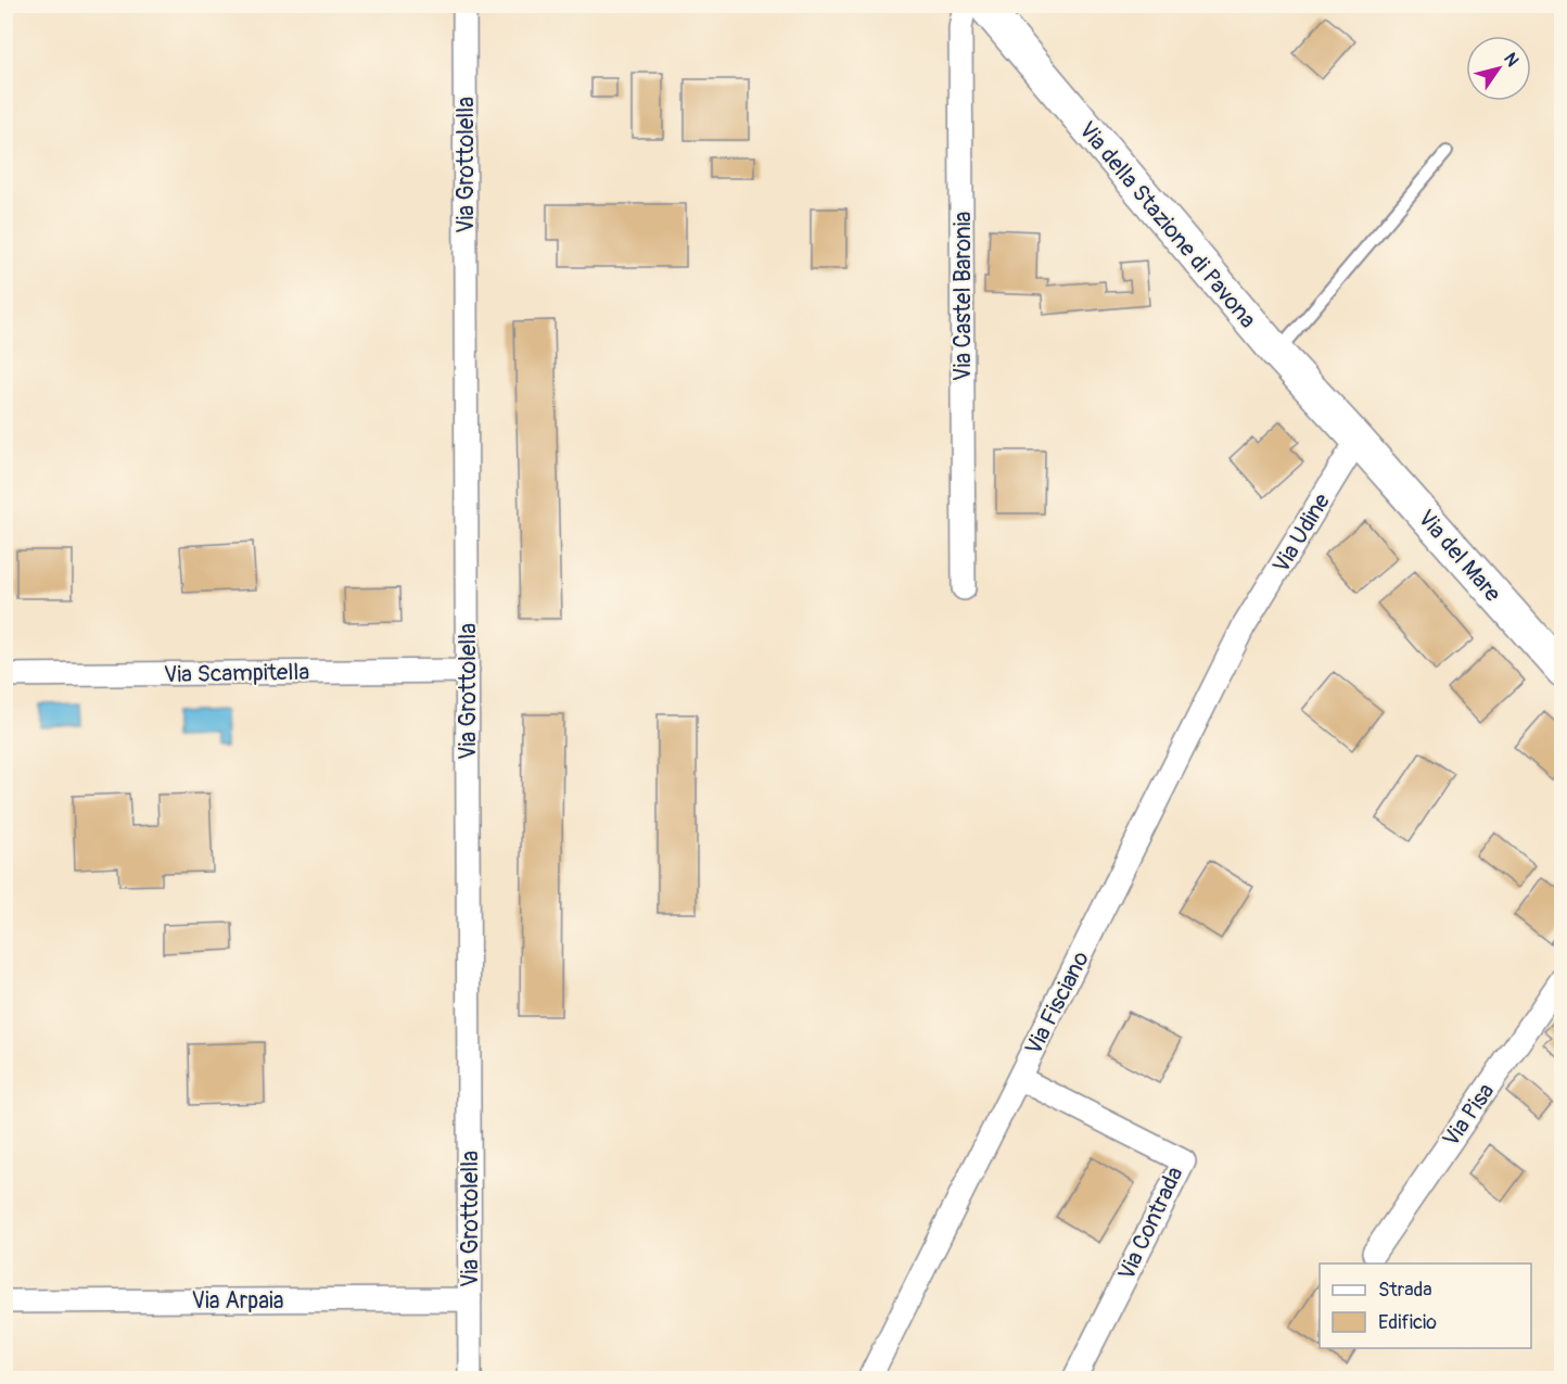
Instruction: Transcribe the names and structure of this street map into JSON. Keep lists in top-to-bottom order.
{
  "streets": {
    "main road": ["Via della Stazione di Pavona", "Via del Mare"],
    "street": [
      "Via Grottolella",
      "Via Castel Baronia",
      "Via Udine",
      "Via Scampitella",
      "Via Fisciano",
      "Via Pisa",
      "Via Contrada",
      "Via Arpaia"
    ]
  },
  "crossings": [
    ["Via Grottolella", "Via Scampitella"],
    ["Via Grottolella", "Via Arpaia"],
    ["Via della Stazione di Pavona", "Via Udine"],
    ["Via della Stazione di Pavona", "Via del Mare"],
    ["Via Udine", "Via del Mare"],
    ["Via Udine", "Via Fisciano"],
    ["Via Fisciano", "Via Contrada"]
  ],
  "legend": ["Strada", "Edificio"],
  "north": "top right"
}
